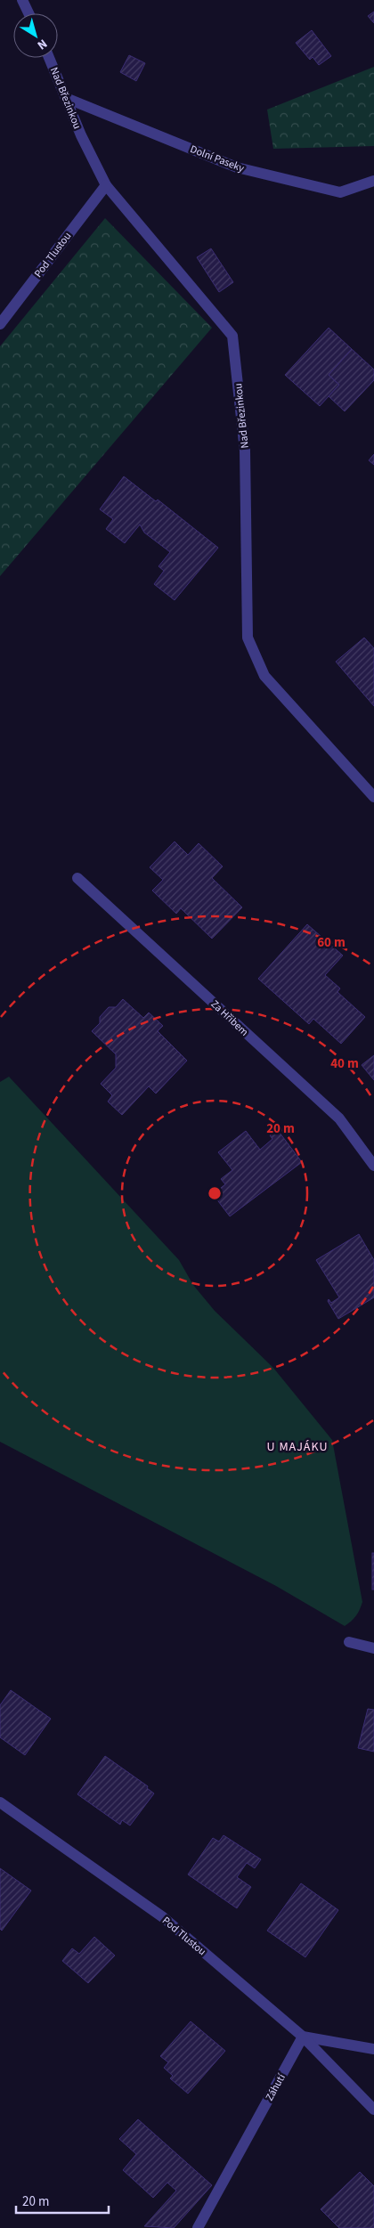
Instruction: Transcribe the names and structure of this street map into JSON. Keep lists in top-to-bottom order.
{
  "streets": {
    "street": [
      "Nad Březinkou",
      "Dolní Paseky",
      "Pod Tlustou",
      "Za Hřibem",
      "Záhutí"
    ]
  },
  "crossings": [
    ["Nad Březinkou", "Dolní Paseky"],
    ["Nad Březinkou", "Pod Tlustou"],
    ["Pod Tlustou", "Záhutí"]
  ],
  "districts": ["U MAJÁKU"],
  "scale_bar": "20 m",
  "north": "bottom right",
  "rings": ["60 m", "40 m", "20 m"]
}
